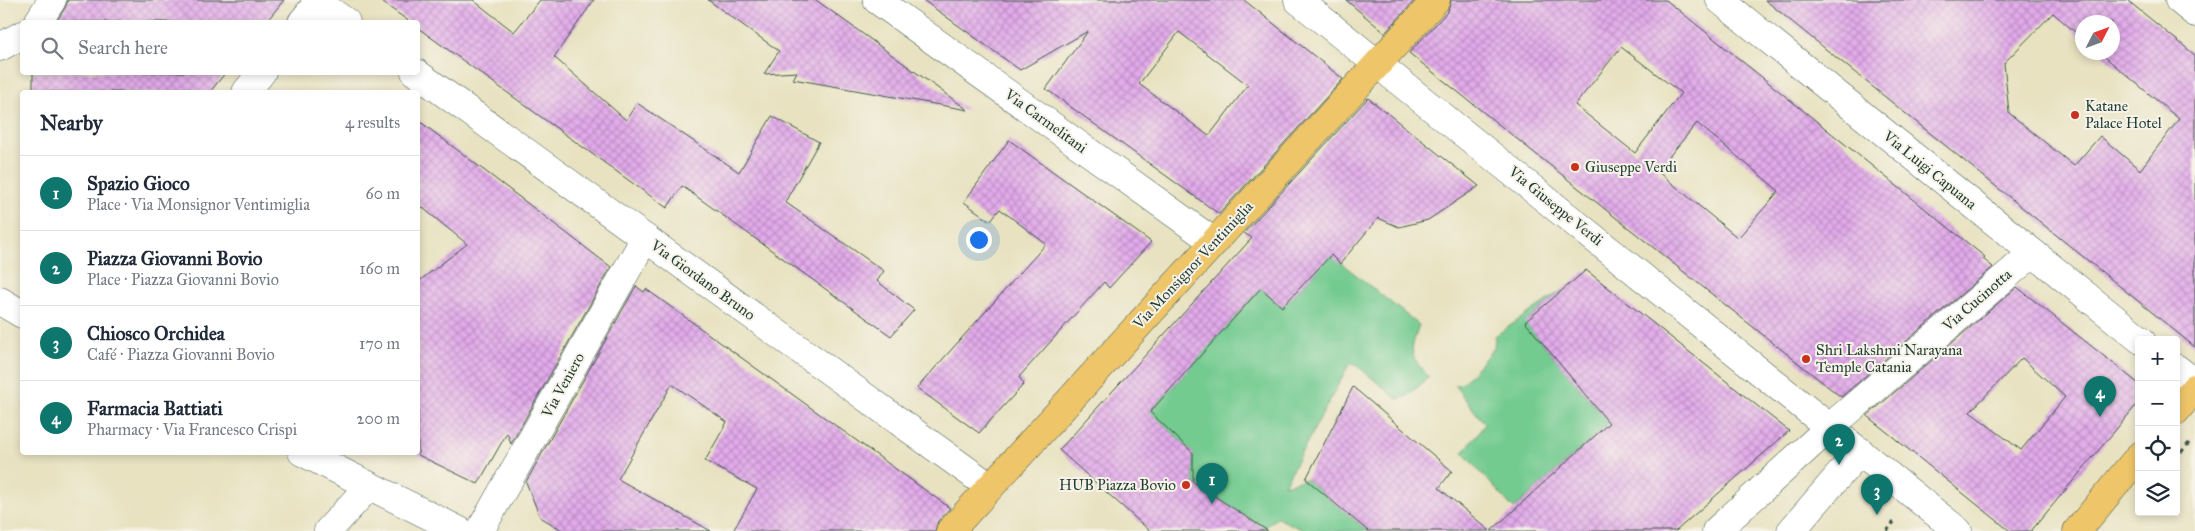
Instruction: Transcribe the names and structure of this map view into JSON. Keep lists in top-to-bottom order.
{
  "streets": {
    "main road": ["Via Monsignor Ventimiglia"],
    "street": [
      "Via Carmelitani",
      "Via Luigi Capuana",
      "Via Giuseppe Verdi",
      "Via Giordano Bruno",
      "Via Cucinotta",
      "Via Veniero"
    ]
  },
  "crossings": [
    ["Via Carmelitani", "Via Monsignor Ventimiglia"],
    ["Via Luigi Capuana", "Via Cucinotta"],
    ["Via Giuseppe Verdi", "Via Monsignor Ventimiglia"],
    ["Via Giuseppe Verdi", "Via Cucinotta"],
    ["Via Monsignor Ventimiglia", "Via Giordano Bruno"],
    ["Via Giordano Bruno", "Via Veniero"]
  ],
  "places": [
    "Katane Palace Hotel",
    "Giuseppe Verdi",
    "Shri Lakshmi Narayana Temple Catania",
    "HUB Piazza Bovio"
  ],
  "north": "top right",
  "page": {
    "search": "Search here",
    "heading": ["Nearby", "4 results"],
    "list": [
      {
        "mark": "1",
        "name": "Spazio Gioco",
        "note": "Place · Via Monsignor Ventimiglia",
        "value": "60 m"
      },
      {
        "mark": "2",
        "name": "Piazza Giovanni Bovio",
        "note": "Place · Piazza Giovanni Bovio",
        "value": "160 m"
      },
      {
        "mark": "3",
        "name": "Chiosco Orchidea",
        "note": "Café · Piazza Giovanni Bovio",
        "value": "170 m"
      },
      {
        "mark": "4",
        "name": "Farmacia Battiati",
        "note": "Pharmacy · Via Francesco Crispi",
        "value": "200 m"
      }
    ],
    "map_buttons": ["+", "−"],
    "pins": [
      "4",
      "2",
      "1",
      "3"
    ]
  }
}
